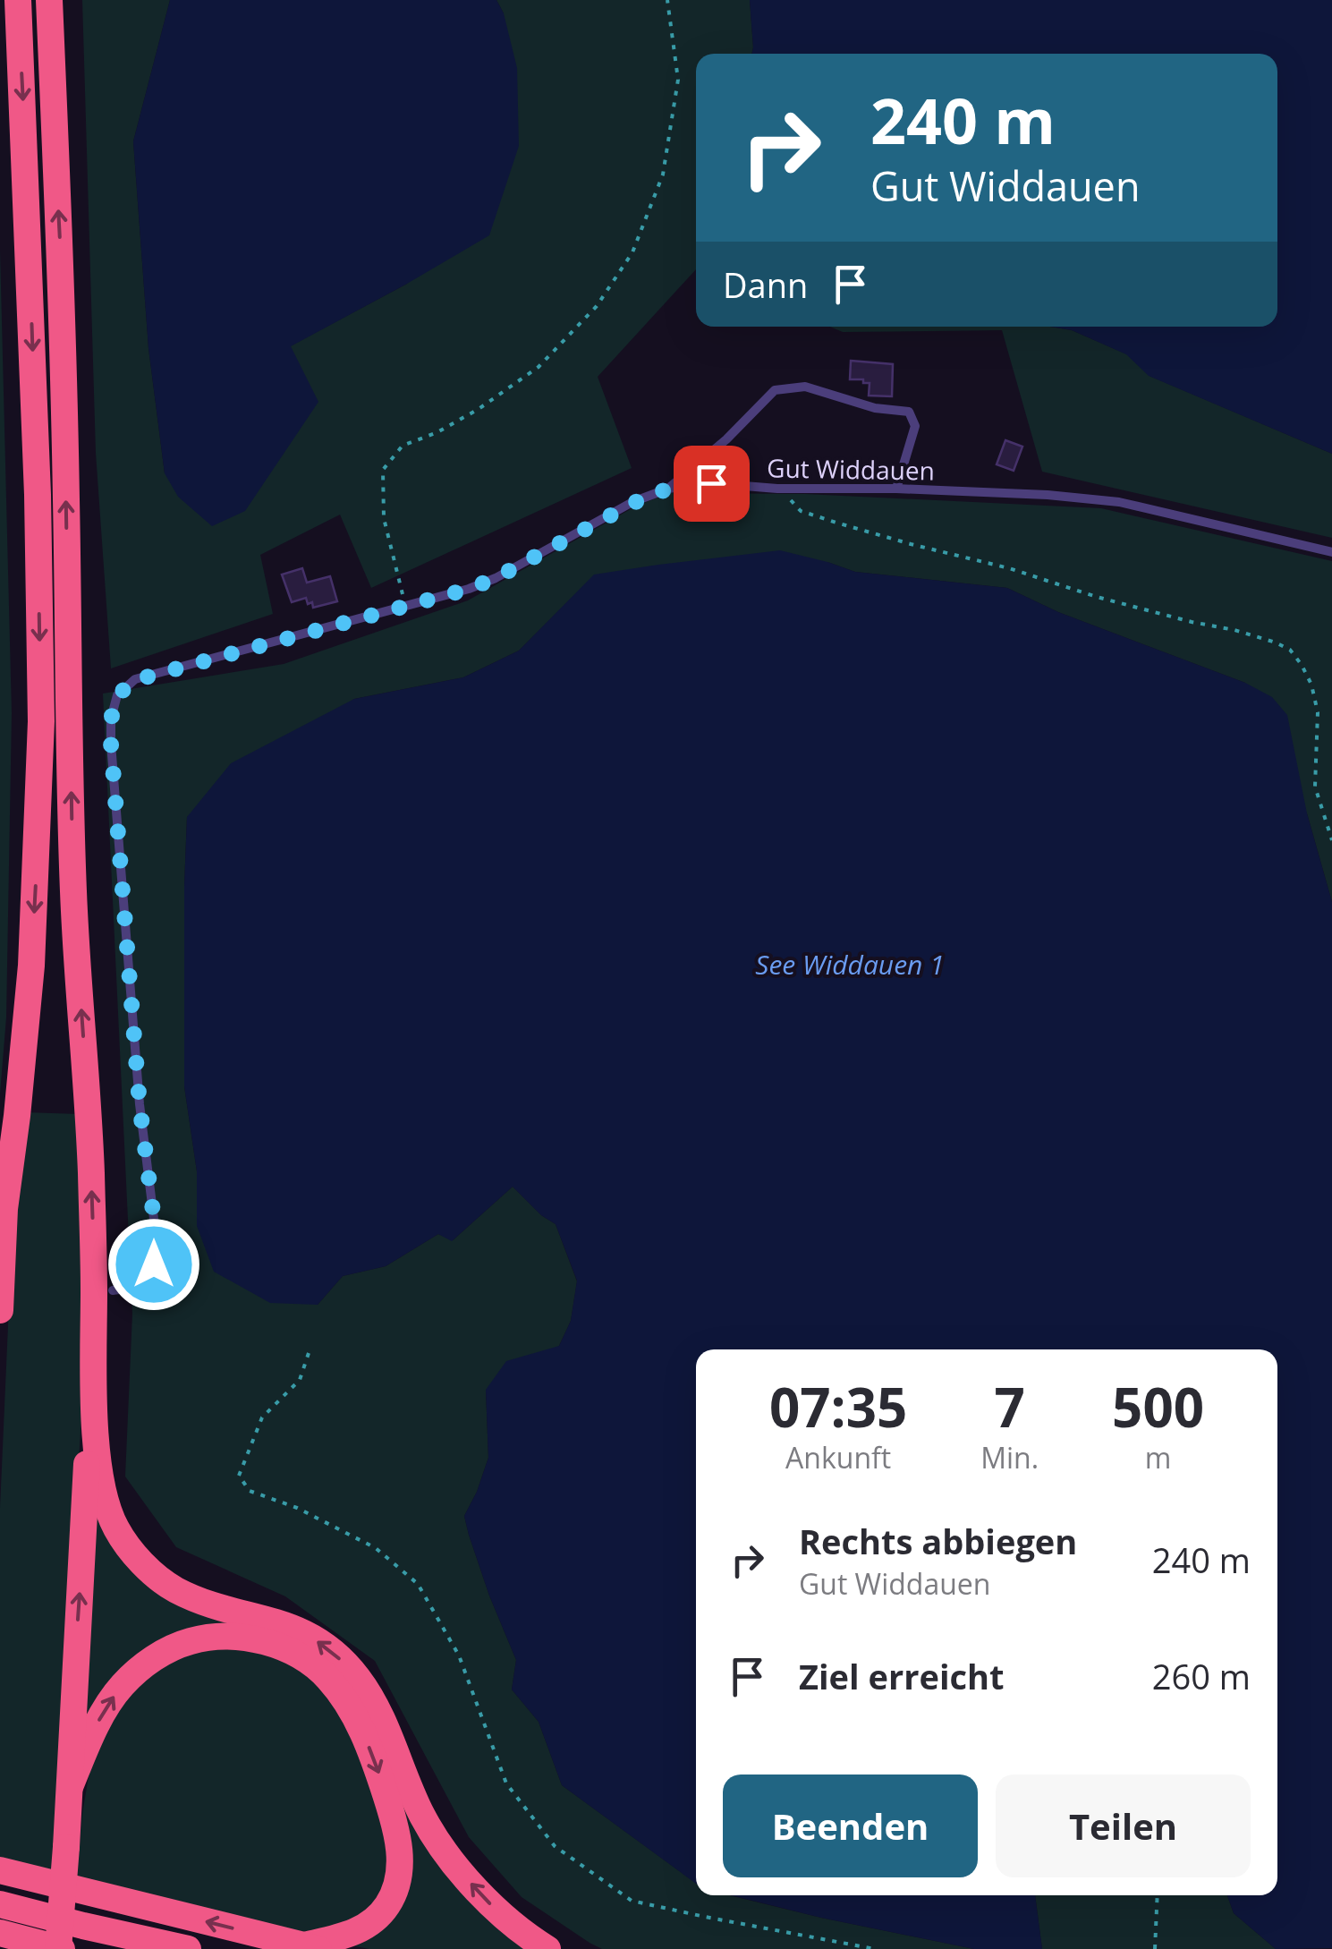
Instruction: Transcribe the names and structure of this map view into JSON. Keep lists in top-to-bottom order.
{
  "streets": {
    "lane": ["Gut Widdauen"]
  },
  "water": ["See Widdauen 1"],
  "page": {
    "turn": ["240 m", "Gut Widdauen"],
    "then": "Dann",
    "eta": [
      "07:35",
      "Ankunft",
      "7",
      "Min.",
      "500",
      "m"
    ],
    "list": [
      {
        "name": "Rechts abbiegen",
        "note": "Gut Widdauen",
        "value": "240 m"
      },
      {
        "name": "Ziel erreicht",
        "value": "260 m"
      }
    ],
    "buttons": ["Beenden", "Teilen"]
  }
}
